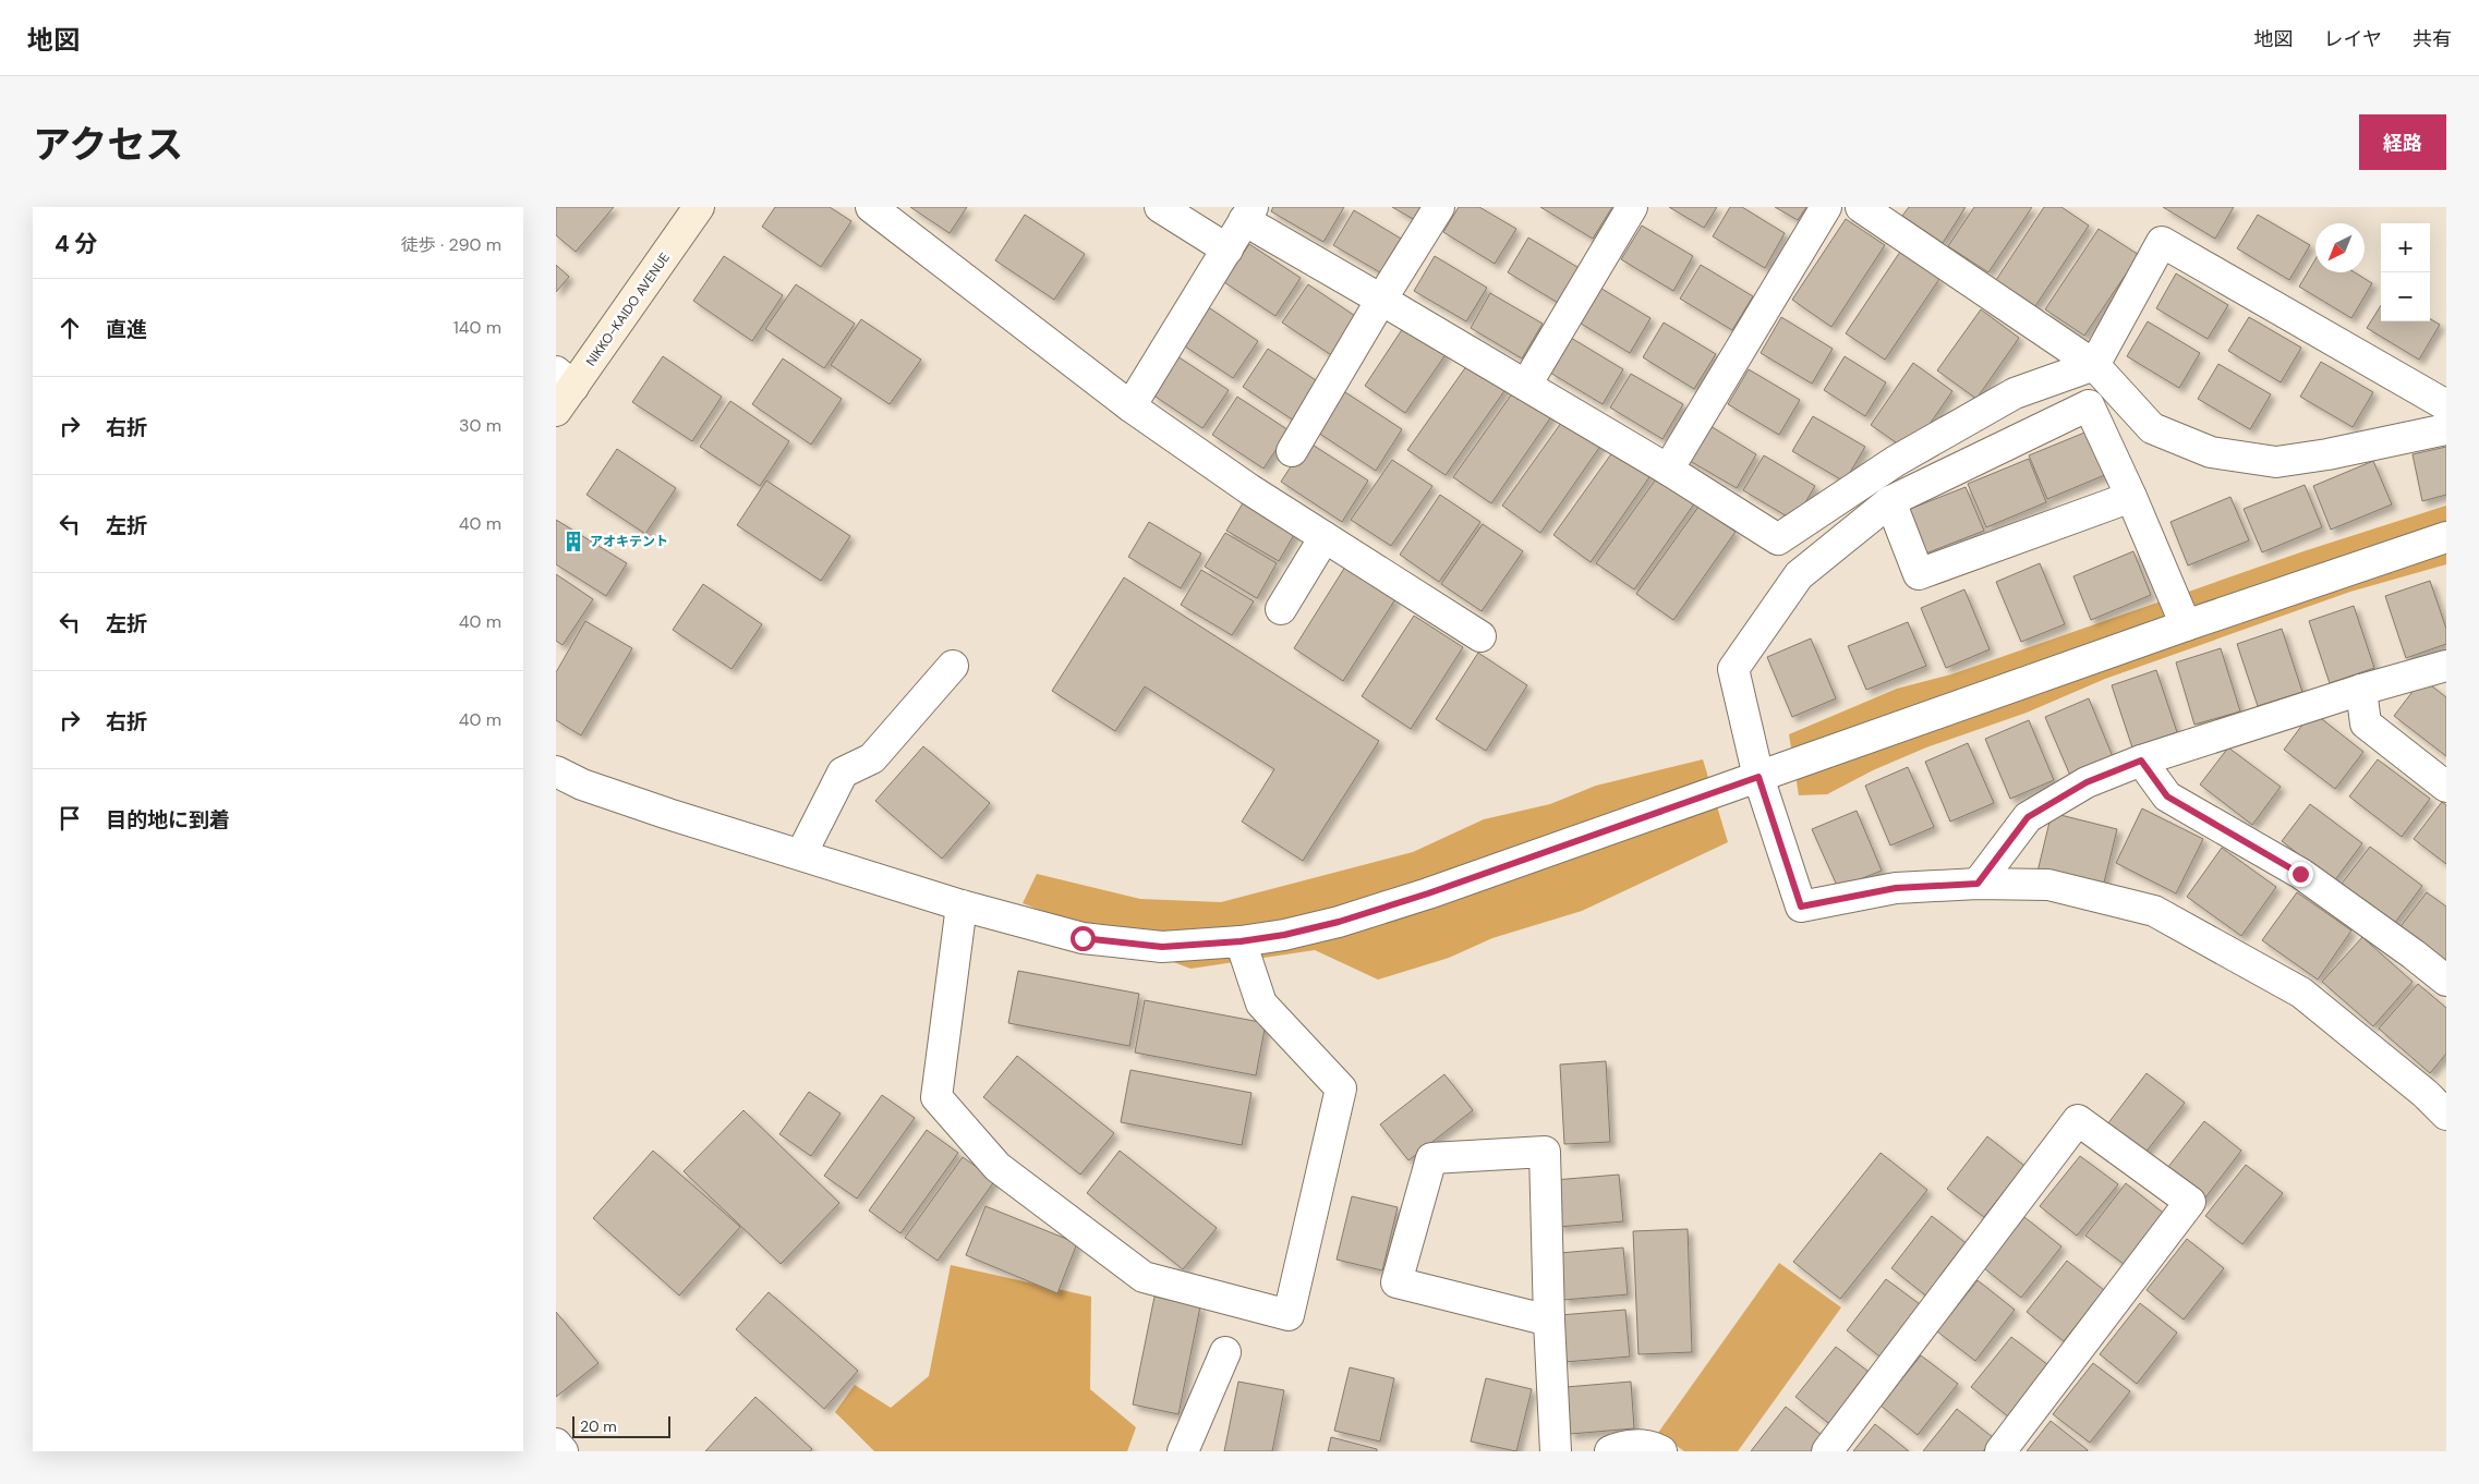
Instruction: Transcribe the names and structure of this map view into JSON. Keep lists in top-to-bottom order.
{
  "streets": {
    "main road": ["NIKKO-KAIDO AVENUE"]
  },
  "places": {
    "building": ["アオキテント"]
  },
  "scale_bar": "20 m",
  "north": "bottom left",
  "page": {
    "header": "地図",
    "nav": ["地図", "レイヤ", "共有"],
    "title": "アクセス",
    "buttons": "経路",
    "heading": ["4 分", "徒歩 · 290 m"],
    "map_buttons": ["+", "−"],
    "list": [
      ["直進", "140 m"],
      ["右折", "30 m"],
      ["左折", "40 m"],
      ["左折", "40 m"],
      ["右折", "40 m"],
      "目的地に到着"
    ],
    "scale": "20 m"
  }
}
